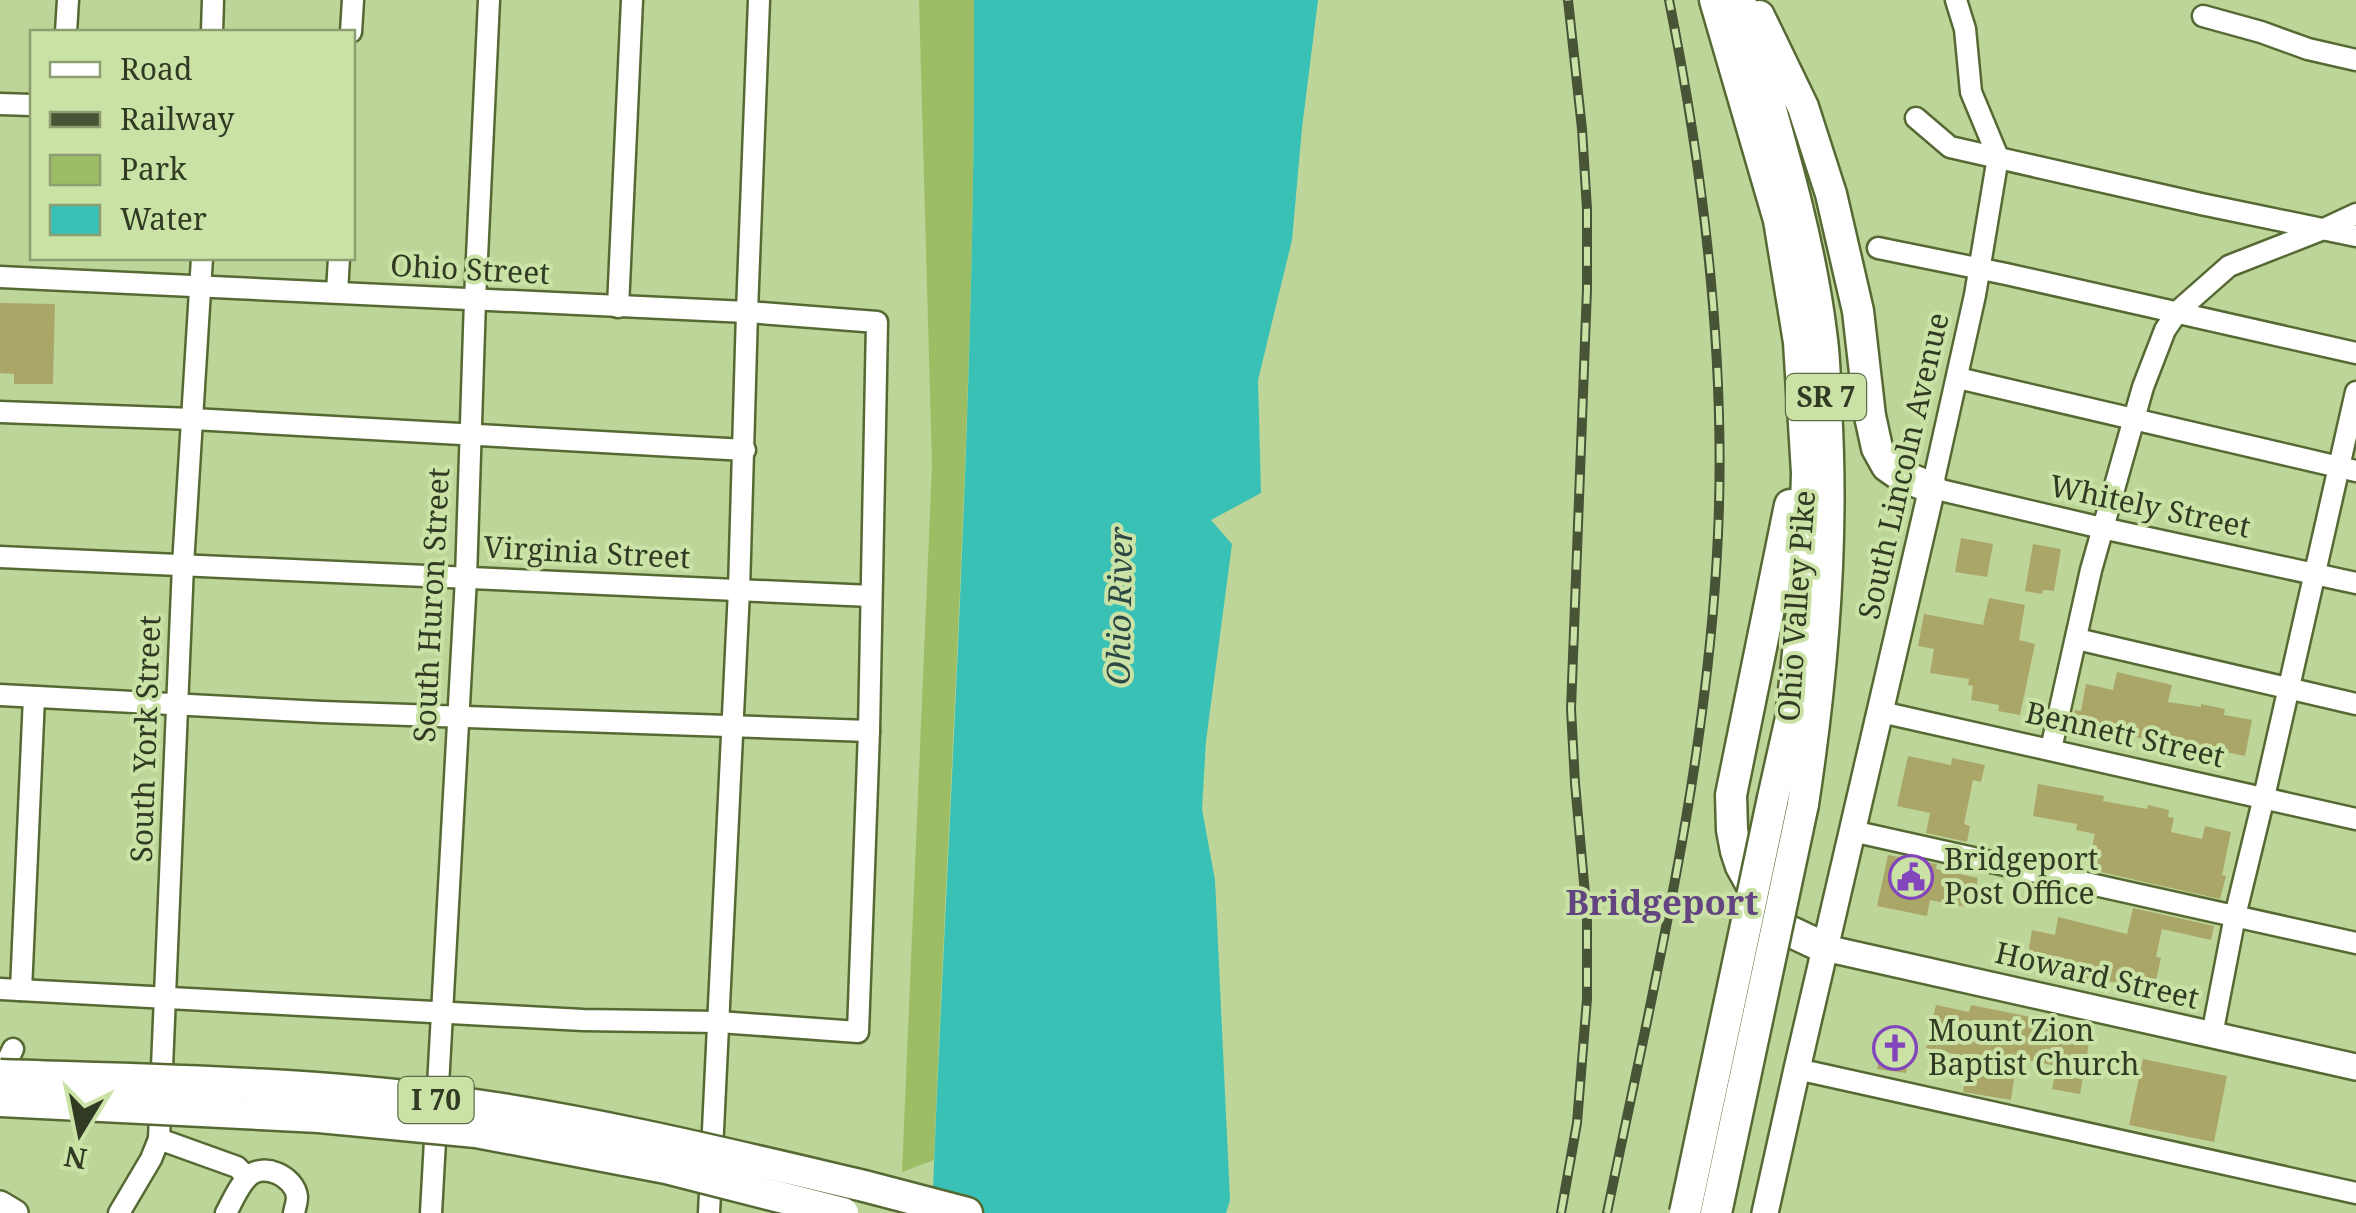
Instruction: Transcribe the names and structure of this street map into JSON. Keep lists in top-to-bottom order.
{
  "streets": {
    "highway": ["SR 7", "Ohio Valley Pike", "I 70"],
    "main road": ["South Lincoln Avenue", "Howard Street"],
    "street": [
      "Ohio Street",
      "Whitely Street",
      "Virginia Street",
      "South Huron Street",
      "Bennett Street",
      "South York Street"
    ]
  },
  "crossings": [
    ["Ohio Street", "Virginia Street"],
    ["Ohio Street", "South Huron Street"],
    ["Ohio Street", "South York Street"],
    ["South Lincoln Avenue", "Whitely Street"],
    ["South Lincoln Avenue", "Bennett Street"],
    ["South Lincoln Avenue", "Howard Street"],
    ["Virginia Street", "South Huron Street"],
    ["Virginia Street", "South York Street"]
  ],
  "districts": ["Bridgeport"],
  "water": ["Ohio River"],
  "places": {
    "public building": ["Bridgeport Post Office"],
    "church": ["Mount Zion Baptist Church"]
  },
  "legend": [
    "Road",
    "Railway",
    "Park",
    "Water"
  ],
  "north": "bottom"
}
